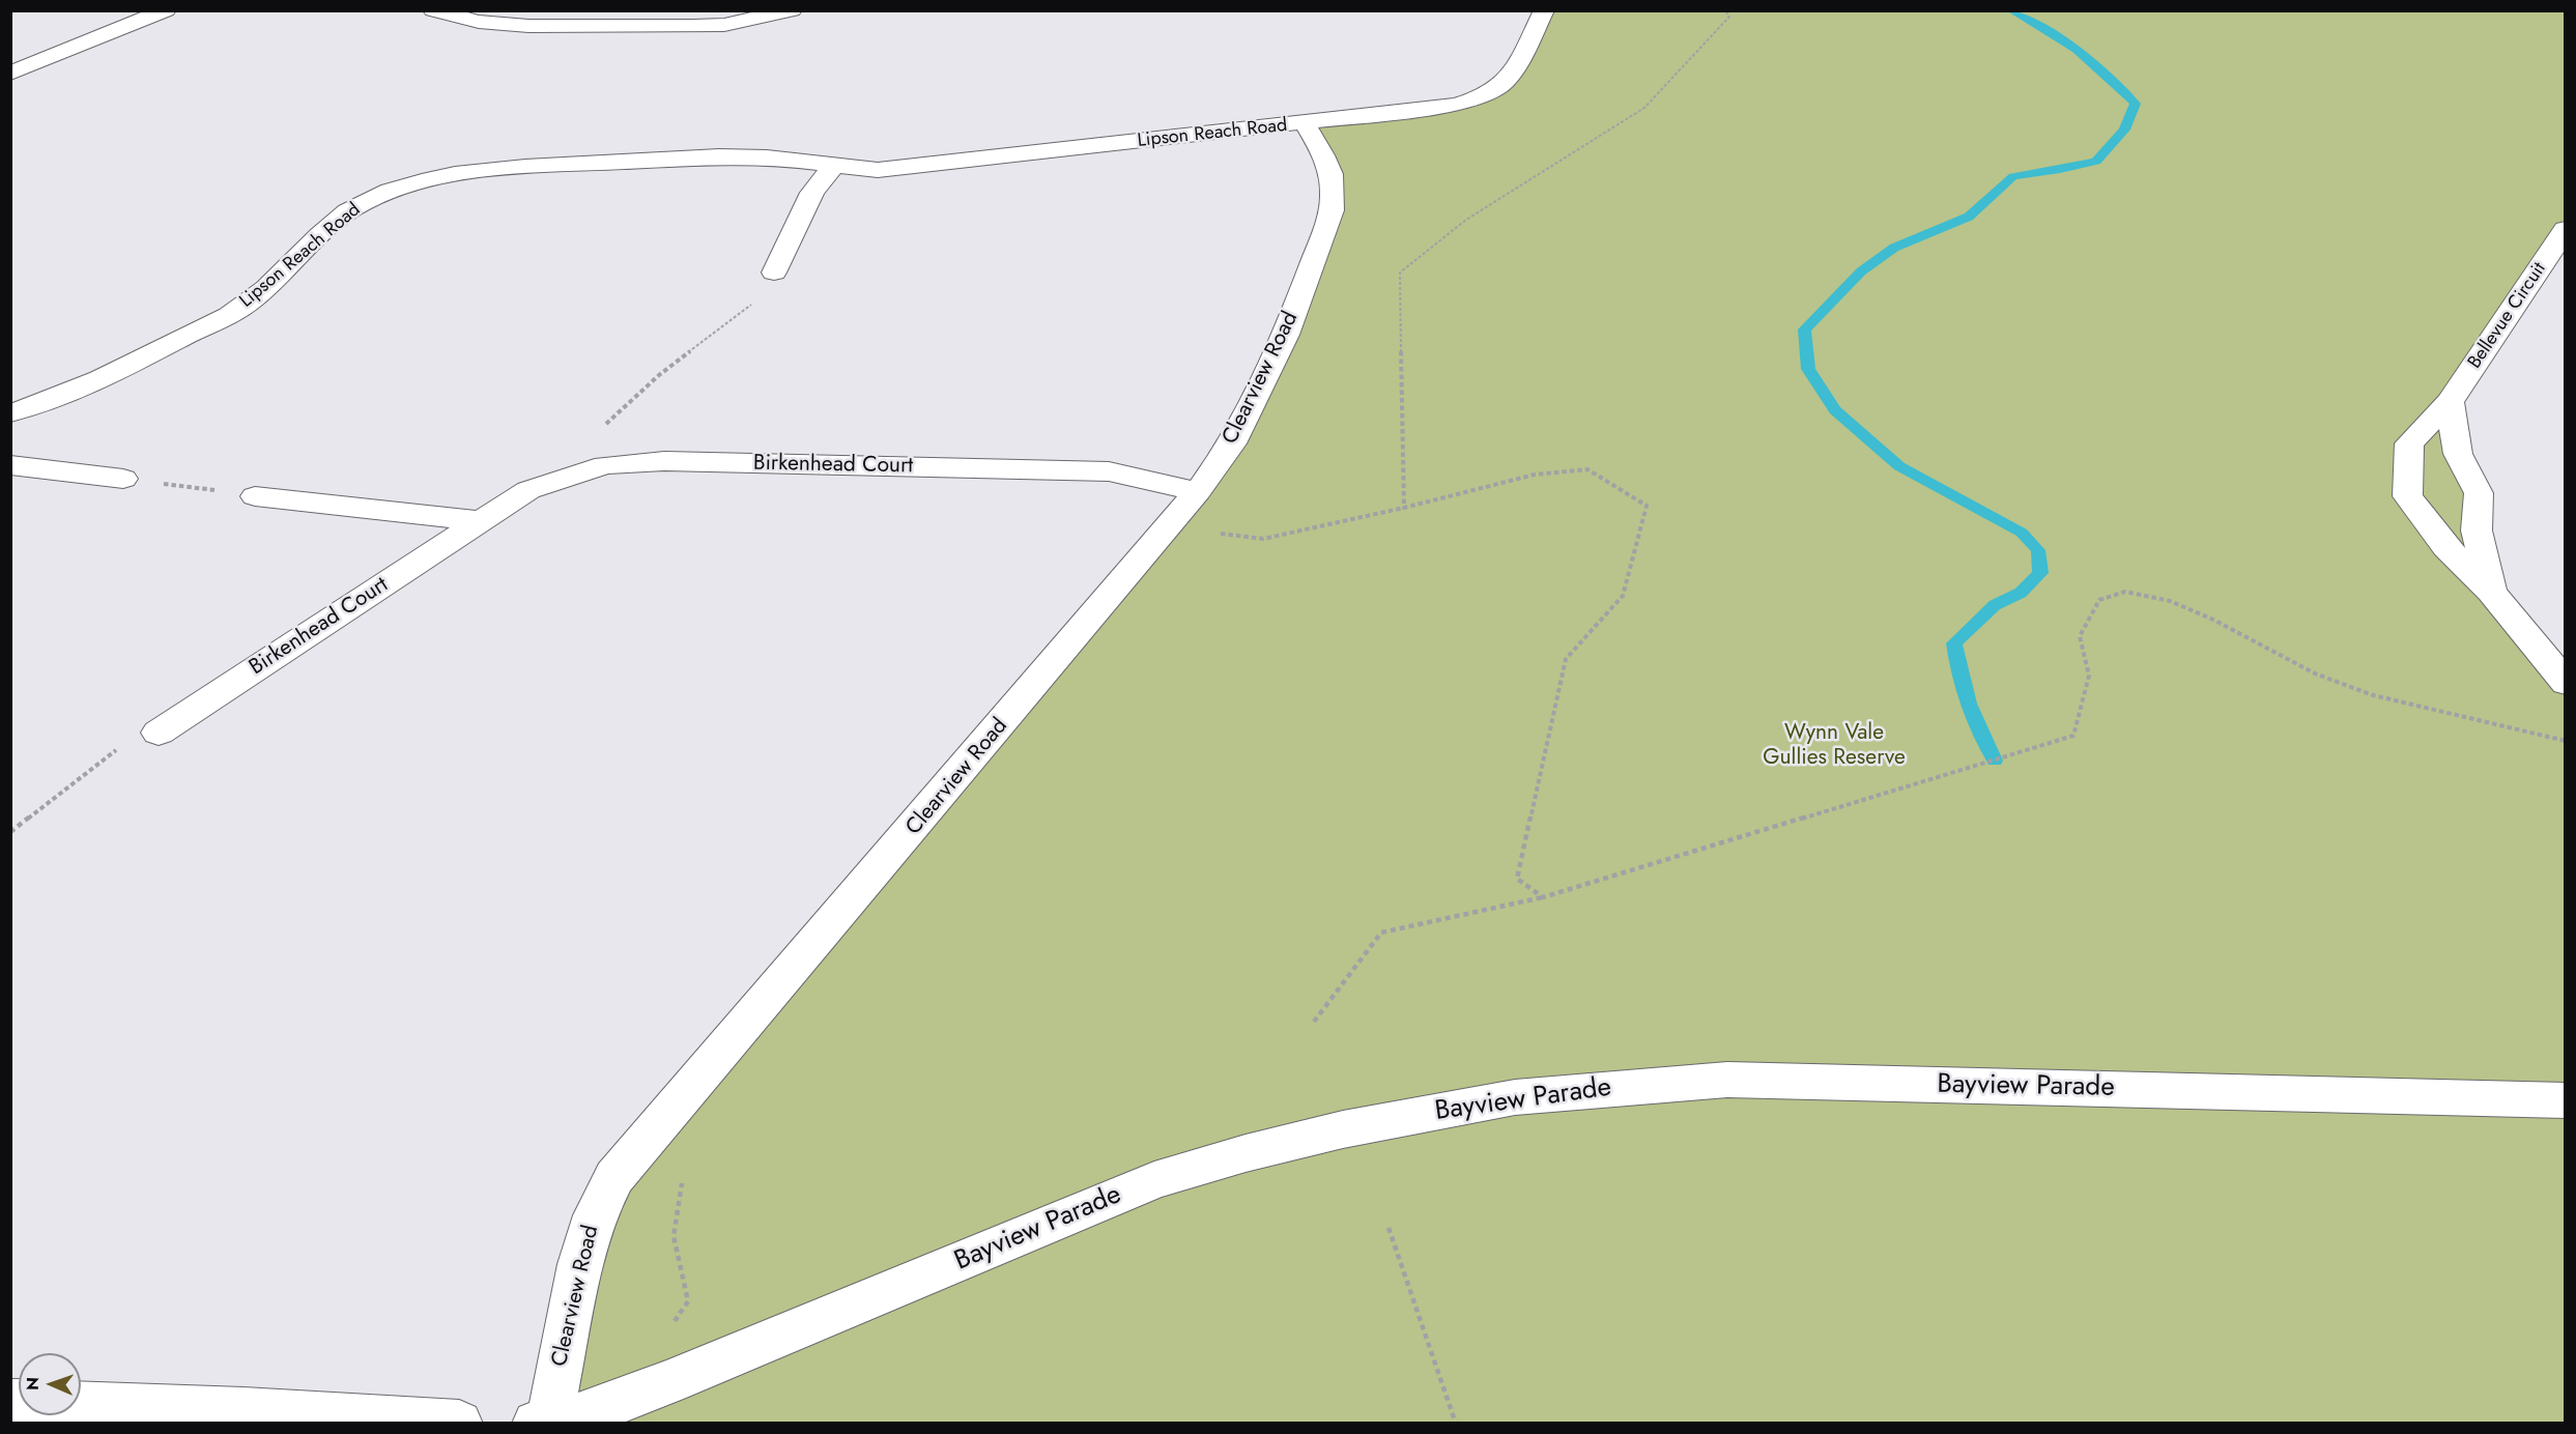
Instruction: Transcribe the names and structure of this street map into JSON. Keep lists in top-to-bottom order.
{
  "streets": {
    "street": [
      "Lipson Reach Road",
      "Bellevue Circuit",
      "Clearview Road",
      "Birkenhead Court",
      "Bayview Parade"
    ]
  },
  "crossings": [
    ["Lipson Reach Road", "Clearview Road"],
    ["Clearview Road", "Birkenhead Court"],
    ["Clearview Road", "Bayview Parade"]
  ],
  "parks": ["Wynn Vale Gullies Reserve"],
  "north": "left"
}
